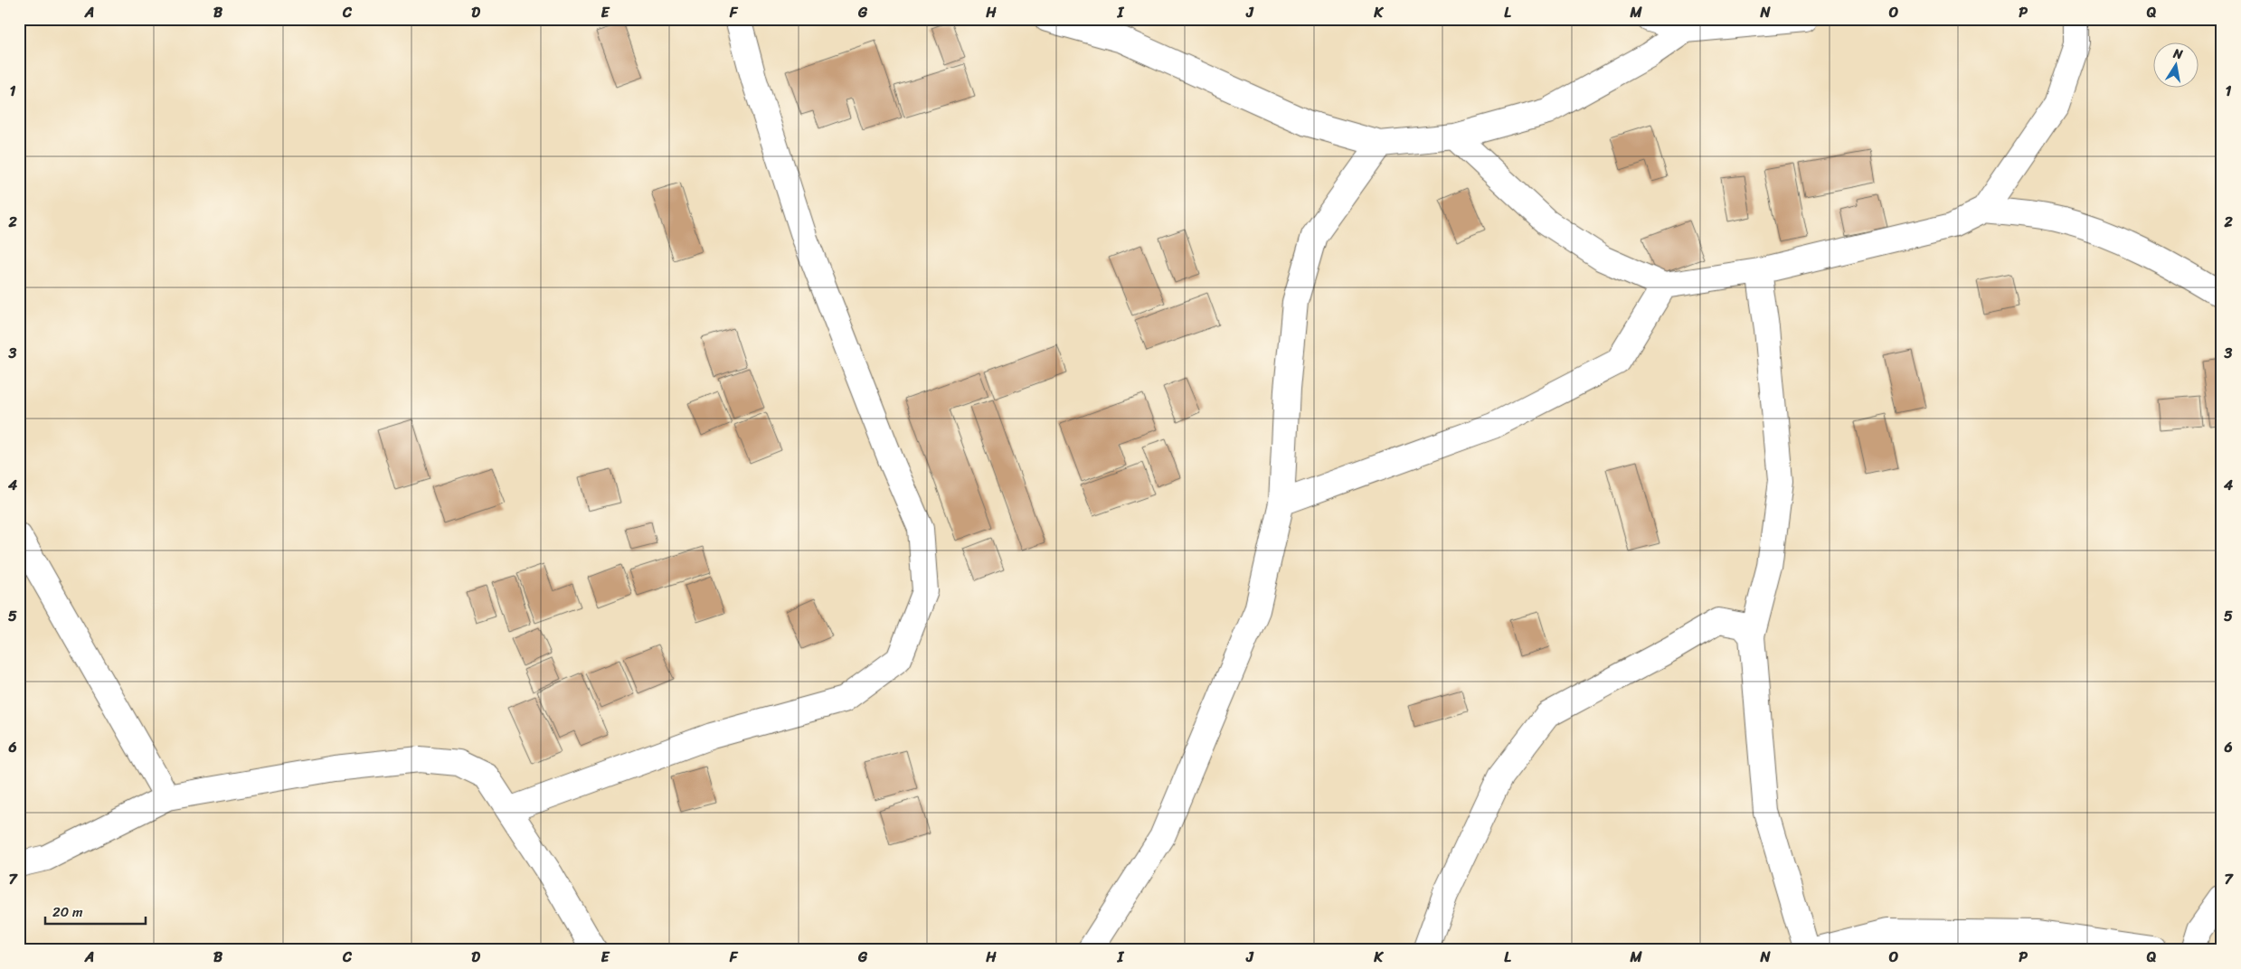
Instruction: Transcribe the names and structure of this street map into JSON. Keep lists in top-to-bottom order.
{
  "scale_bar": "20 m",
  "north": "top",
  "grid": {
    "columns": [
      "A",
      "B",
      "C",
      "D",
      "E",
      "F",
      "G",
      "H",
      "I",
      "J",
      "K",
      "L",
      "M",
      "N",
      "O",
      "P",
      "Q"
    ],
    "rows": [
      "1",
      "2",
      "3",
      "4",
      "5",
      "6",
      "7"
    ]
  }
}
